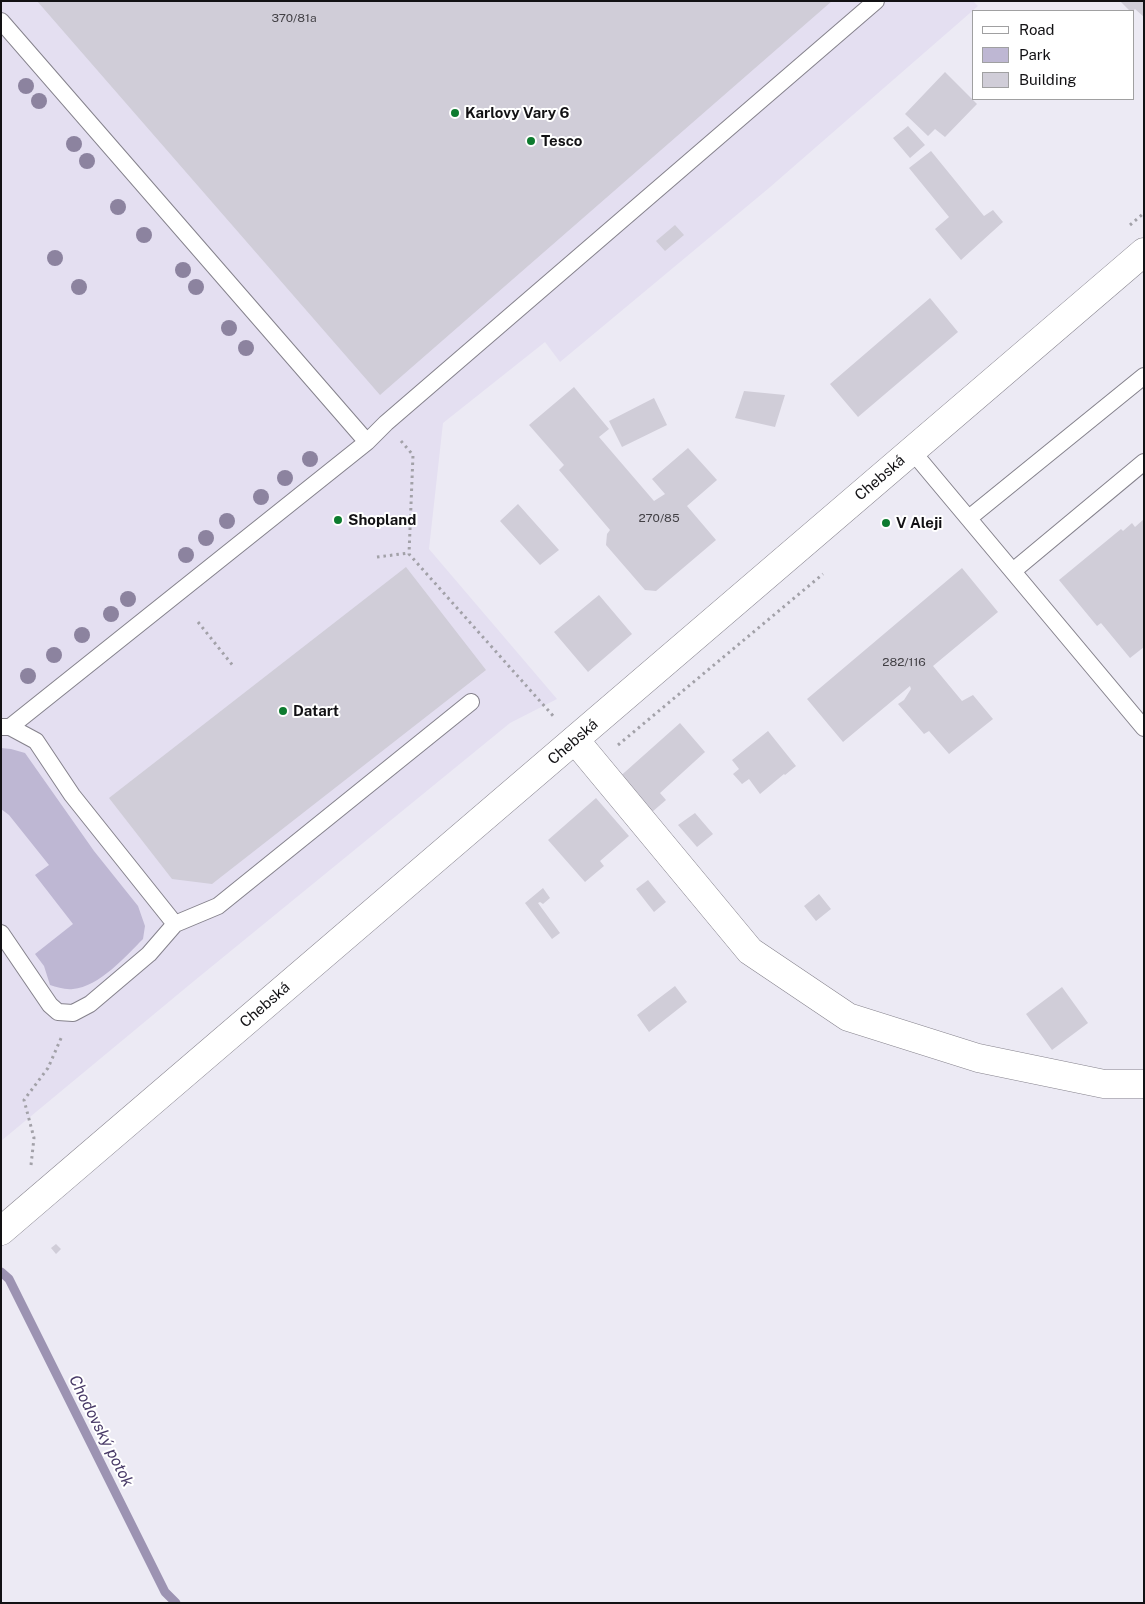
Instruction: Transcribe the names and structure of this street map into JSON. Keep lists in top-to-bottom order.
{
  "streets": {
    "street": ["Chebská"]
  },
  "water": ["Chodovský potok"],
  "places": [
    "Karlovy Vary 6",
    "Tesco",
    "Shopland",
    "V Aleji",
    "Datart"
  ],
  "house_numbers": ["370/81a", "270/85", "282/116"],
  "legend": ["Road", "Park", "Building"]
}
